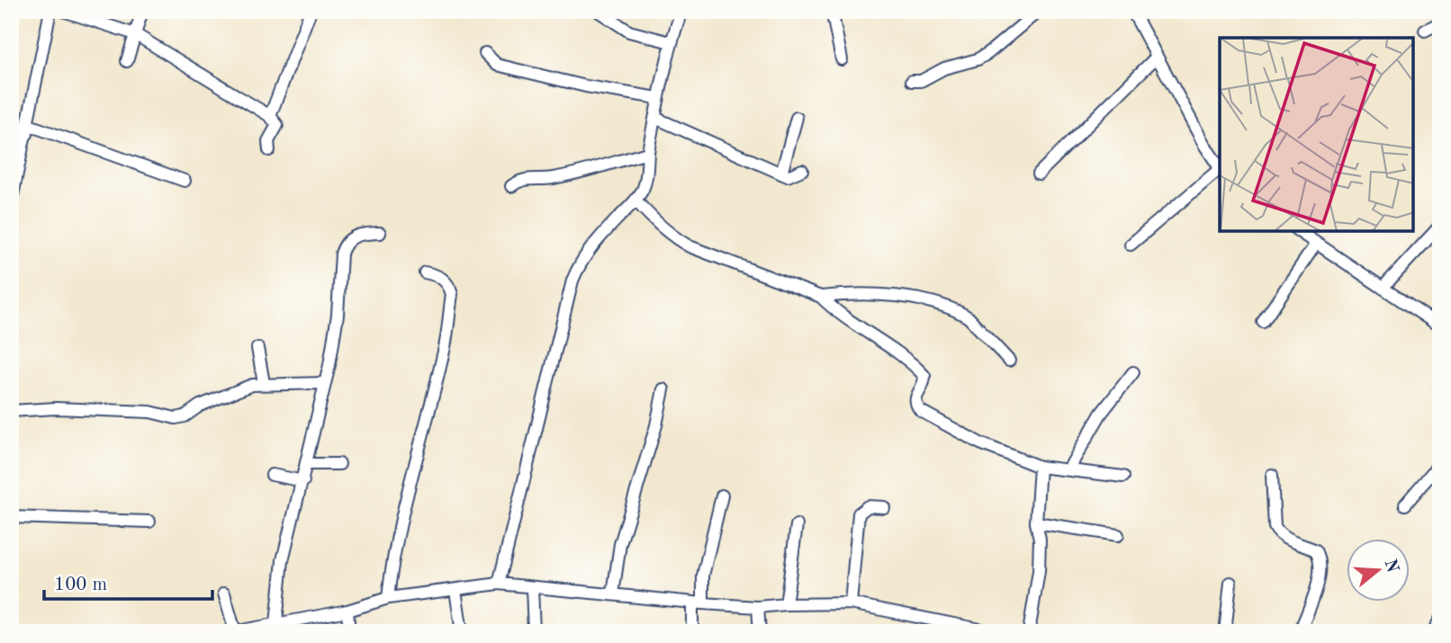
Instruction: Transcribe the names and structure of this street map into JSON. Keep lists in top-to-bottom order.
{
  "scale_bar": "100 m",
  "north": "right"
}
